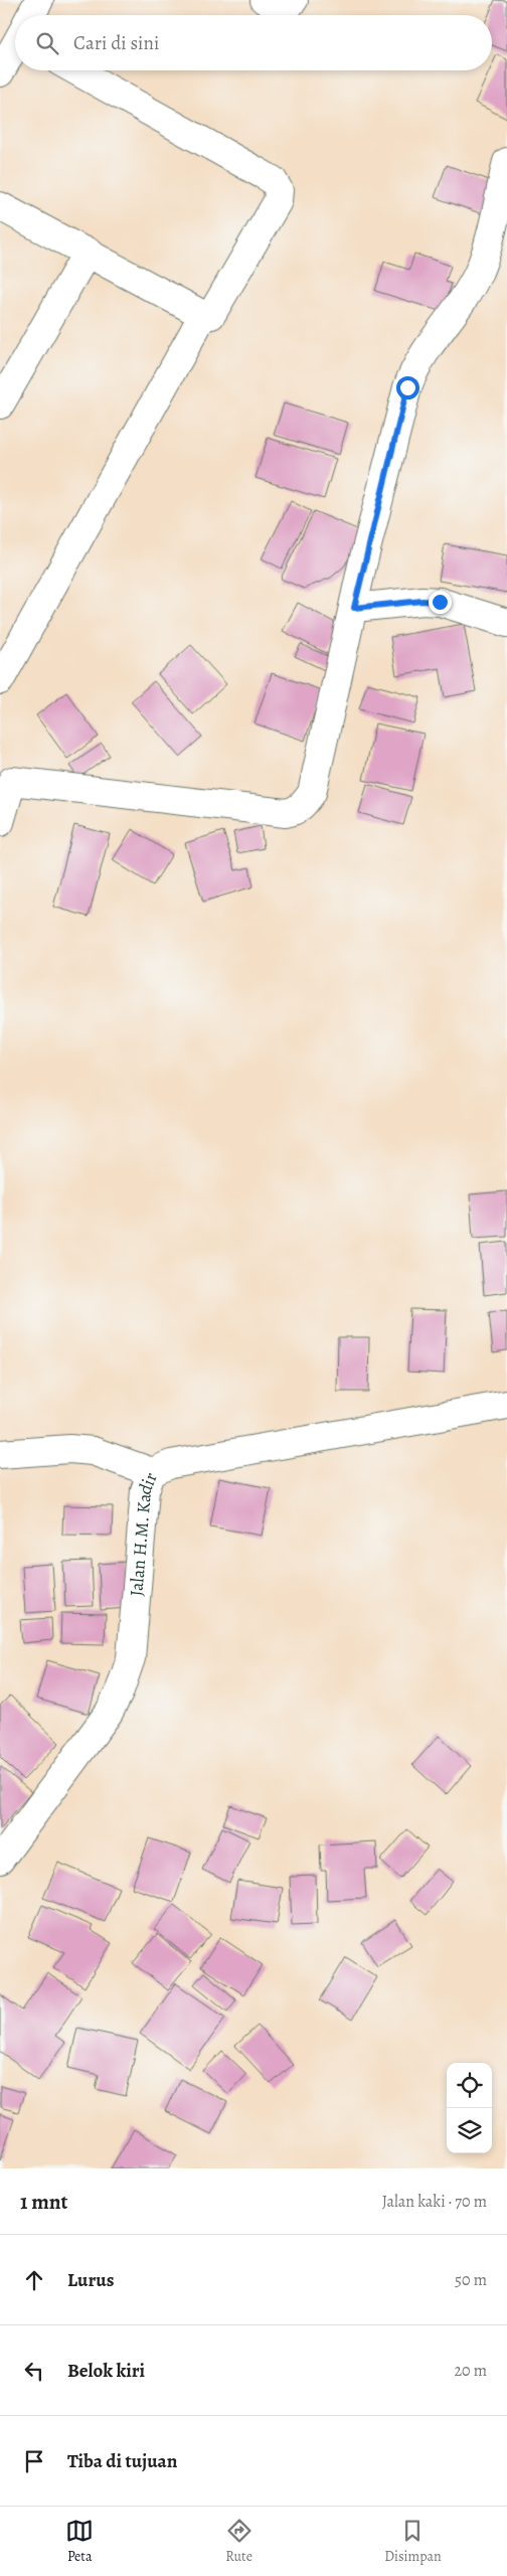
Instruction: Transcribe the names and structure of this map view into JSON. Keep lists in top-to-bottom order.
{
  "streets": {
    "street": ["Jalan H.M. Kadir"]
  },
  "page": {
    "search": "Cari di sini",
    "heading": ["1 mnt", "Jalan kaki · 70 m"],
    "list": [
      ["Lurus", "50 m"],
      ["Belok kiri", "20 m"],
      "Tiba di tujuan"
    ],
    "nav": ["Peta", "Rute", "Disimpan"]
  }
}
